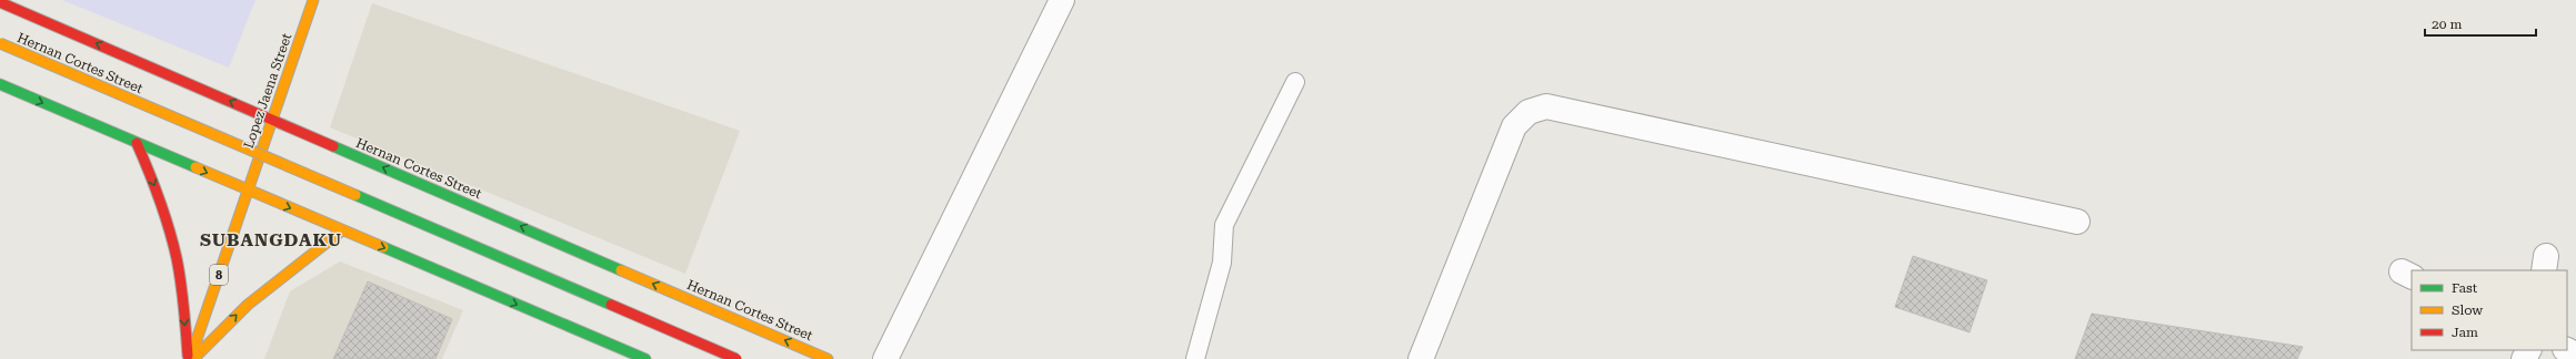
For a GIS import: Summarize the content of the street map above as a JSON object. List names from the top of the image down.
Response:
{
  "streets": {
    "main road": ["Hernan Cortes Street", "Lopez Jaena Street", "8"]
  },
  "crossings": [
    ["Hernan Cortes Street", "Lopez Jaena Street"],
    ["Lopez Jaena Street", "8"]
  ],
  "districts": ["SUBANGDAKU"],
  "legend": ["Fast", "Slow", "Jam"],
  "scale_bar": "20 m"
}
